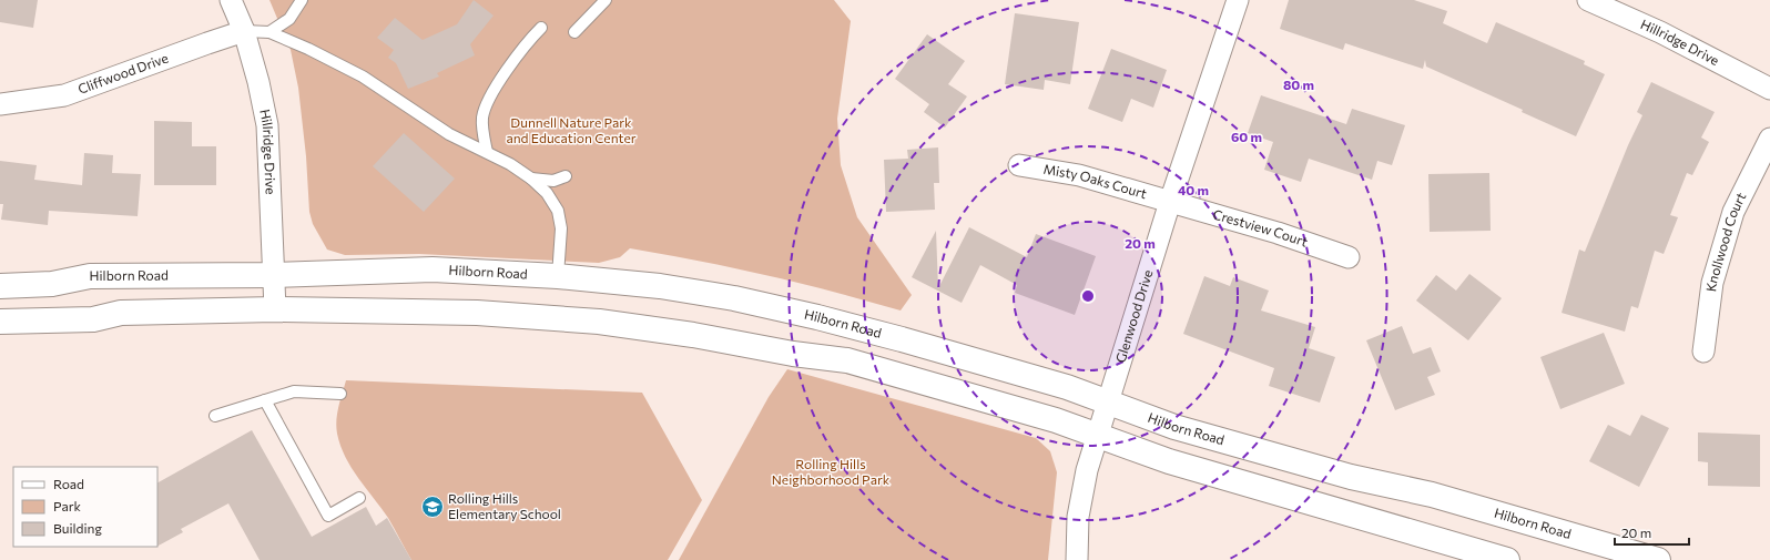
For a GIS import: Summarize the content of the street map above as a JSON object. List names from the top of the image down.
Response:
{
  "streets": {
    "street": [
      "Hillridge Drive",
      "Cliffwood Drive",
      "Misty Oaks Court",
      "Crestview Court",
      "Knollwood Court",
      "Hilborn Road",
      "Glenwood Drive"
    ]
  },
  "crossings": [
    ["Hillridge Drive", "Cliffwood Drive"],
    ["Hillridge Drive", "Hilborn Road"],
    ["Misty Oaks Court", "Crestview Court"],
    ["Misty Oaks Court", "Glenwood Drive"],
    ["Crestview Court", "Glenwood Drive"],
    ["Hilborn Road", "Glenwood Drive"]
  ],
  "parks": ["Dunnell Nature Park and Education Center", "Rolling Hills Neighborhood Park"],
  "places": {
    "school or university": ["Rolling Hills Elementary School"]
  },
  "legend": ["Road", "Park", "Building"],
  "scale_bar": "20 m",
  "rings": [
    "80 m",
    "60 m",
    "40 m",
    "20 m"
  ]
}
